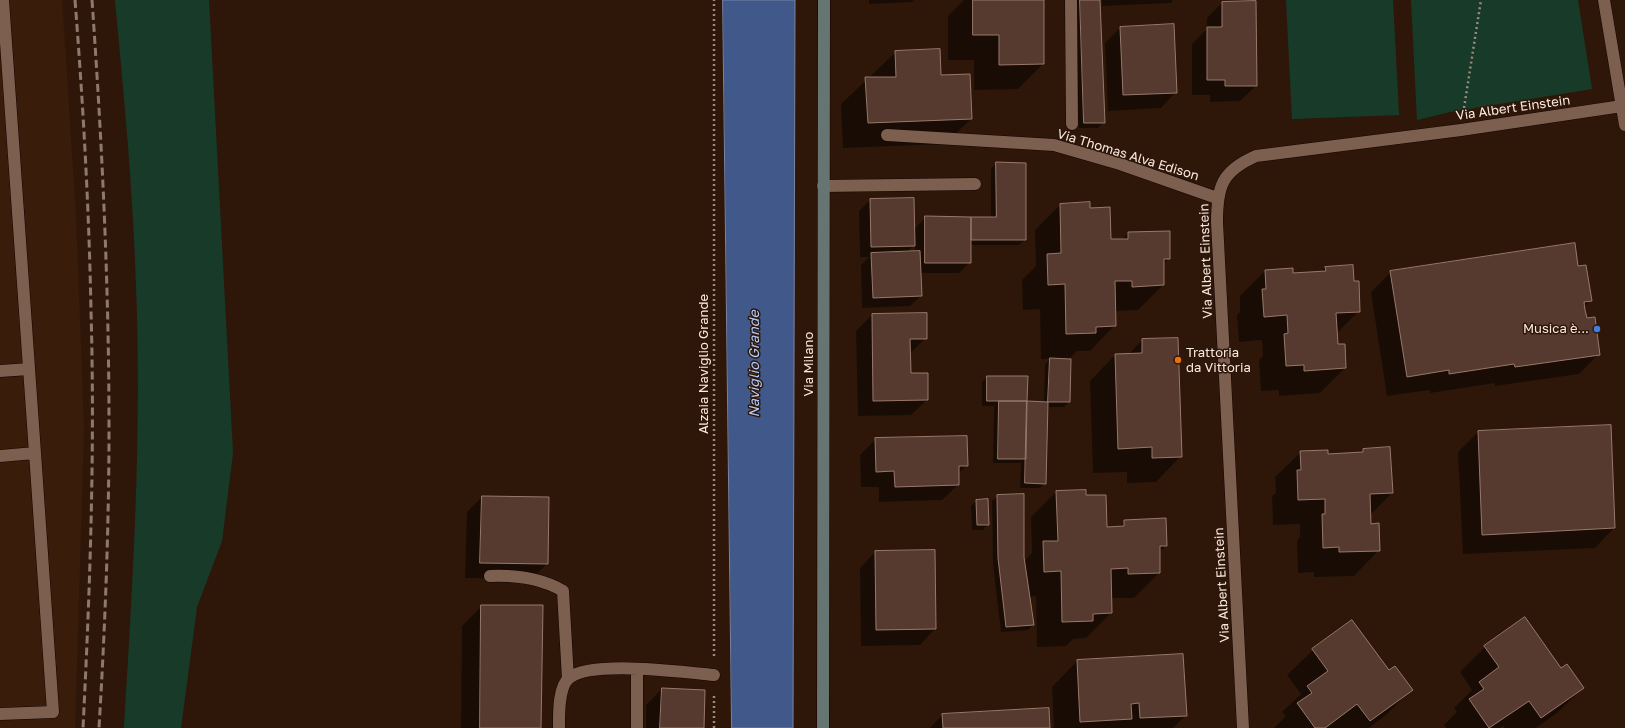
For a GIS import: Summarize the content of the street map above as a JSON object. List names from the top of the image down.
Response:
{
  "streets": {
    "main road": ["Via Milano"],
    "street": ["Via Albert Einstein", "Via Thomas Alva Edison"],
    "path": ["Alzaia Naviglio Grande"]
  },
  "crossings": [
    ["Via Albert Einstein", "Via Thomas Alva Edison"]
  ],
  "water": ["Naviglio Grande"],
  "places": ["Musica è...", "Trattoria da Vittoria"]
}
